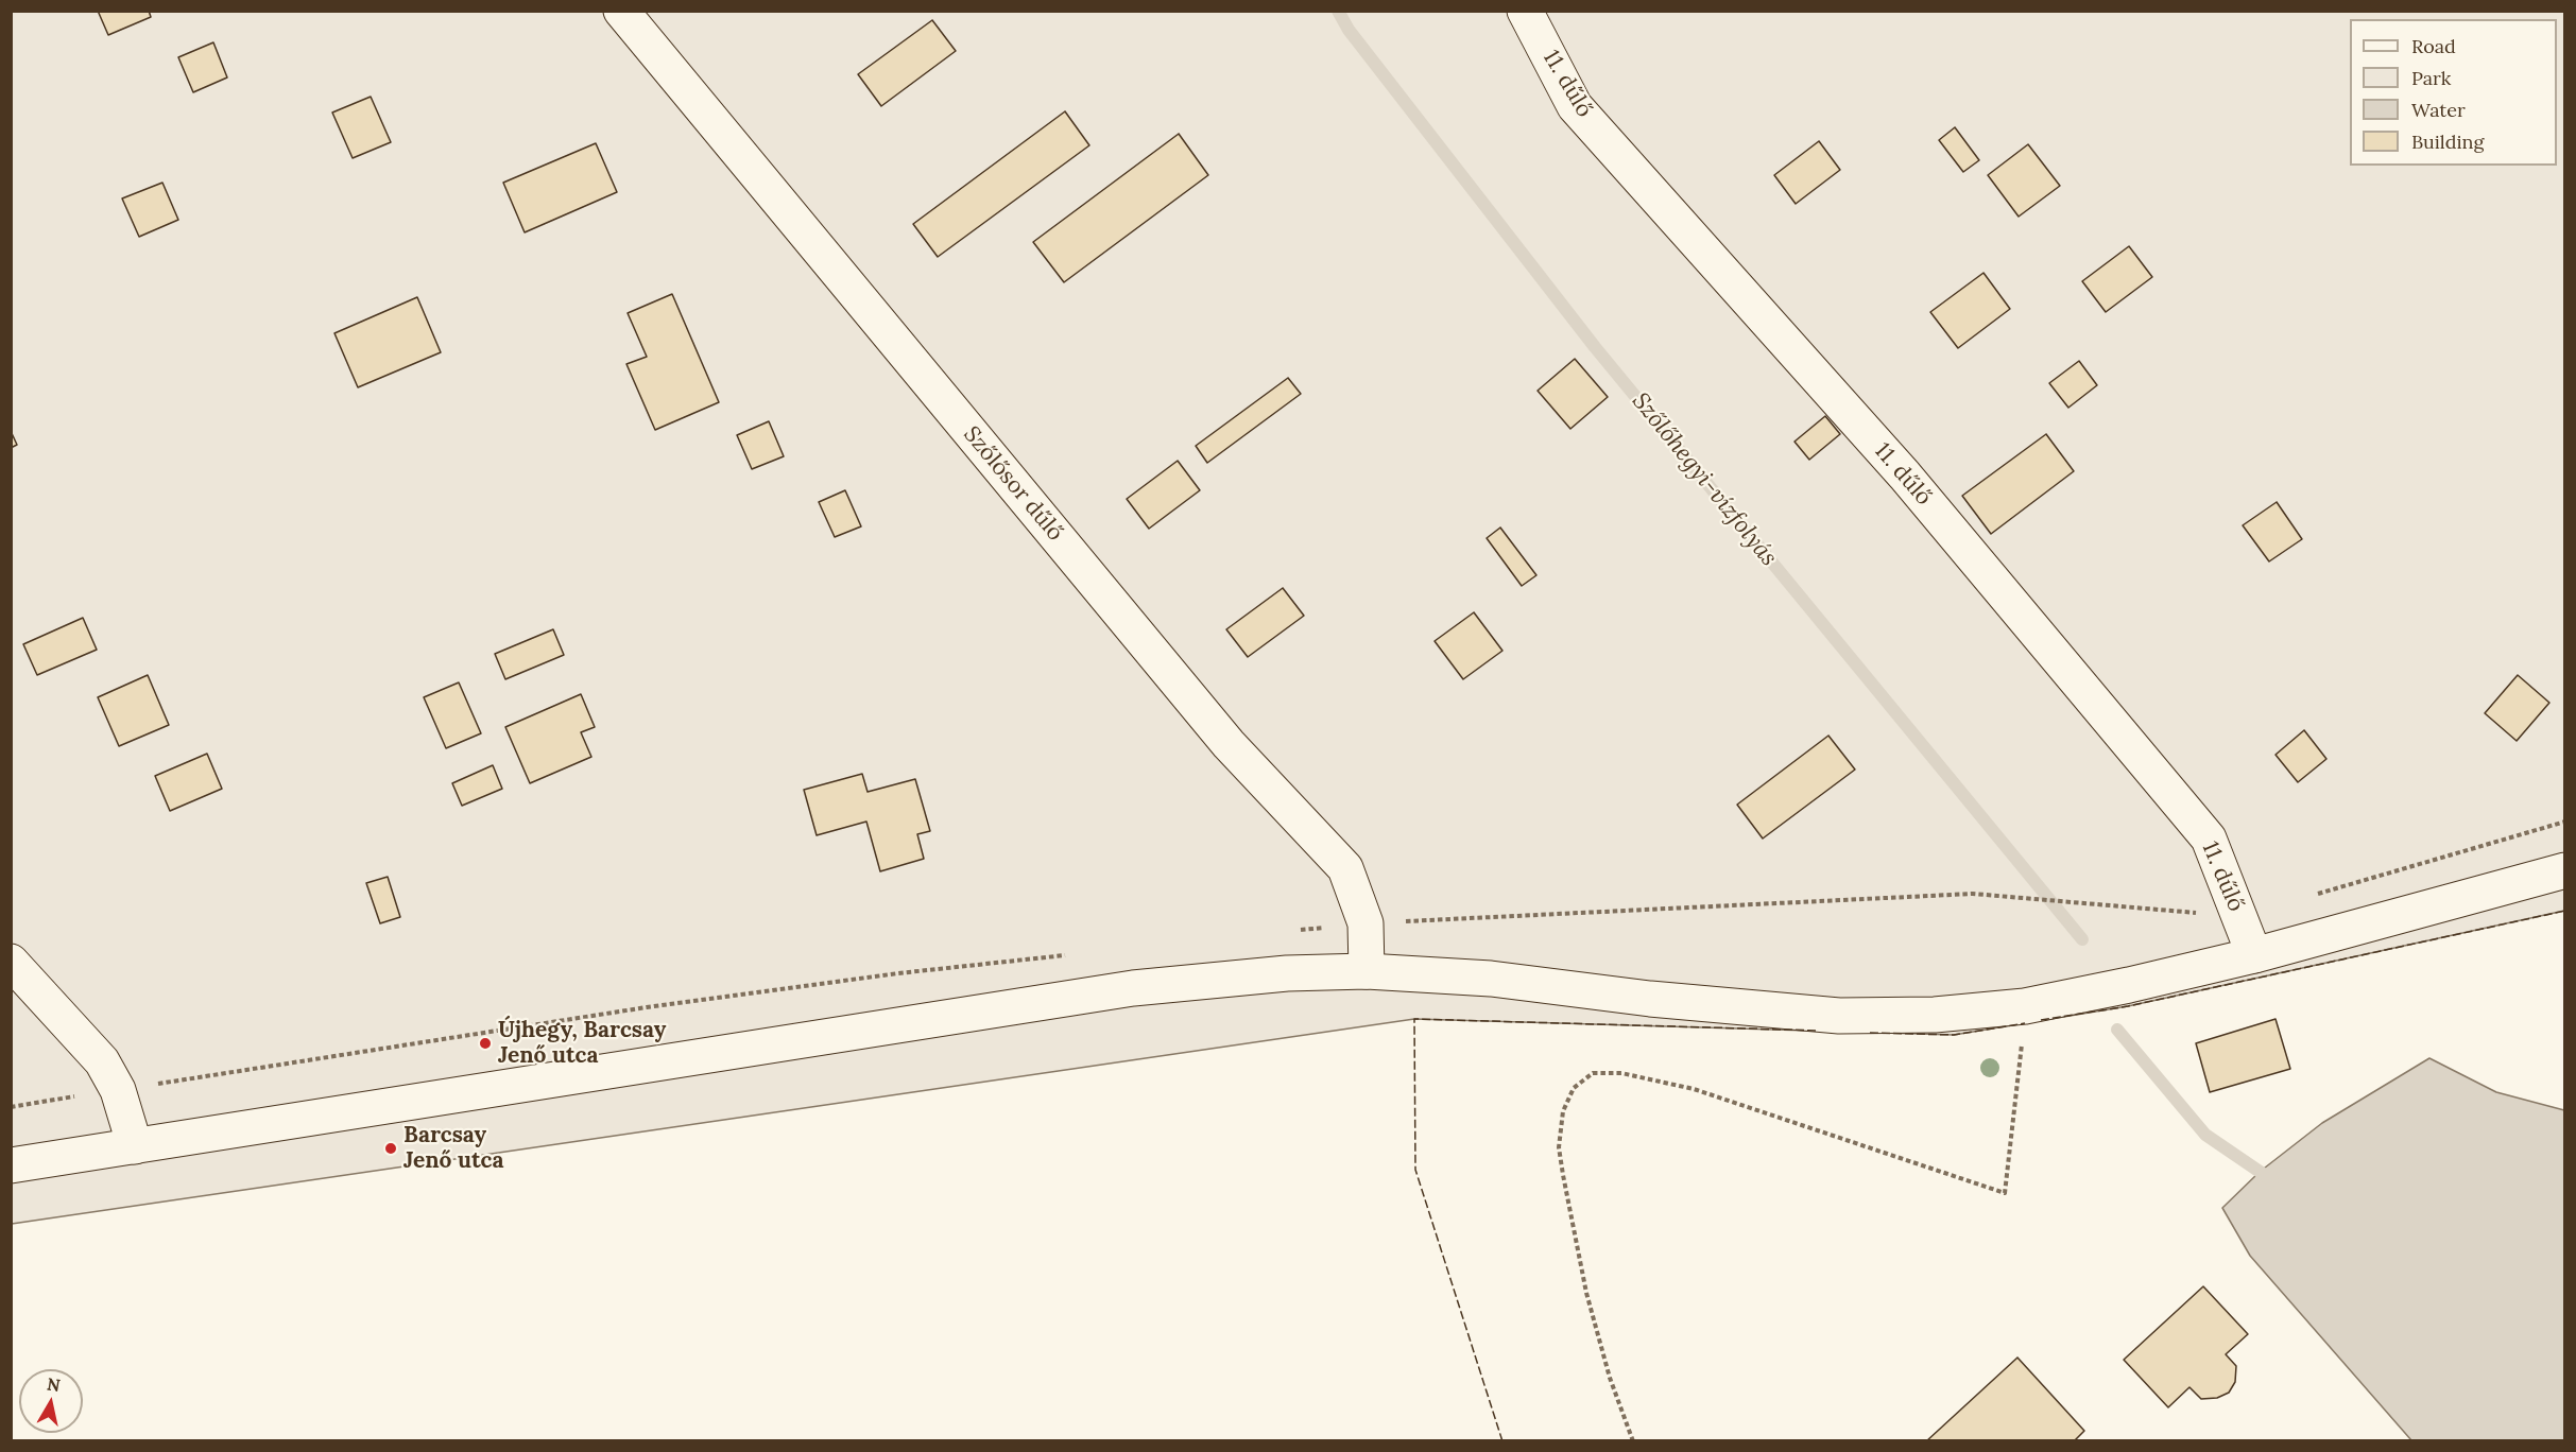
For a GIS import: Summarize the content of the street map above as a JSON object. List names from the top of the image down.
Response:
{
  "streets": {
    "street": ["11. dűlő", "Szőlősor dűlő"]
  },
  "water": ["Szőlőhegyi-vízfolyás"],
  "places": ["Újhegy, Barcsay Jenő utca", "Barcsay Jenő utca"],
  "legend": [
    "Road",
    "Park",
    "Water",
    "Building"
  ],
  "north": "top"
}
